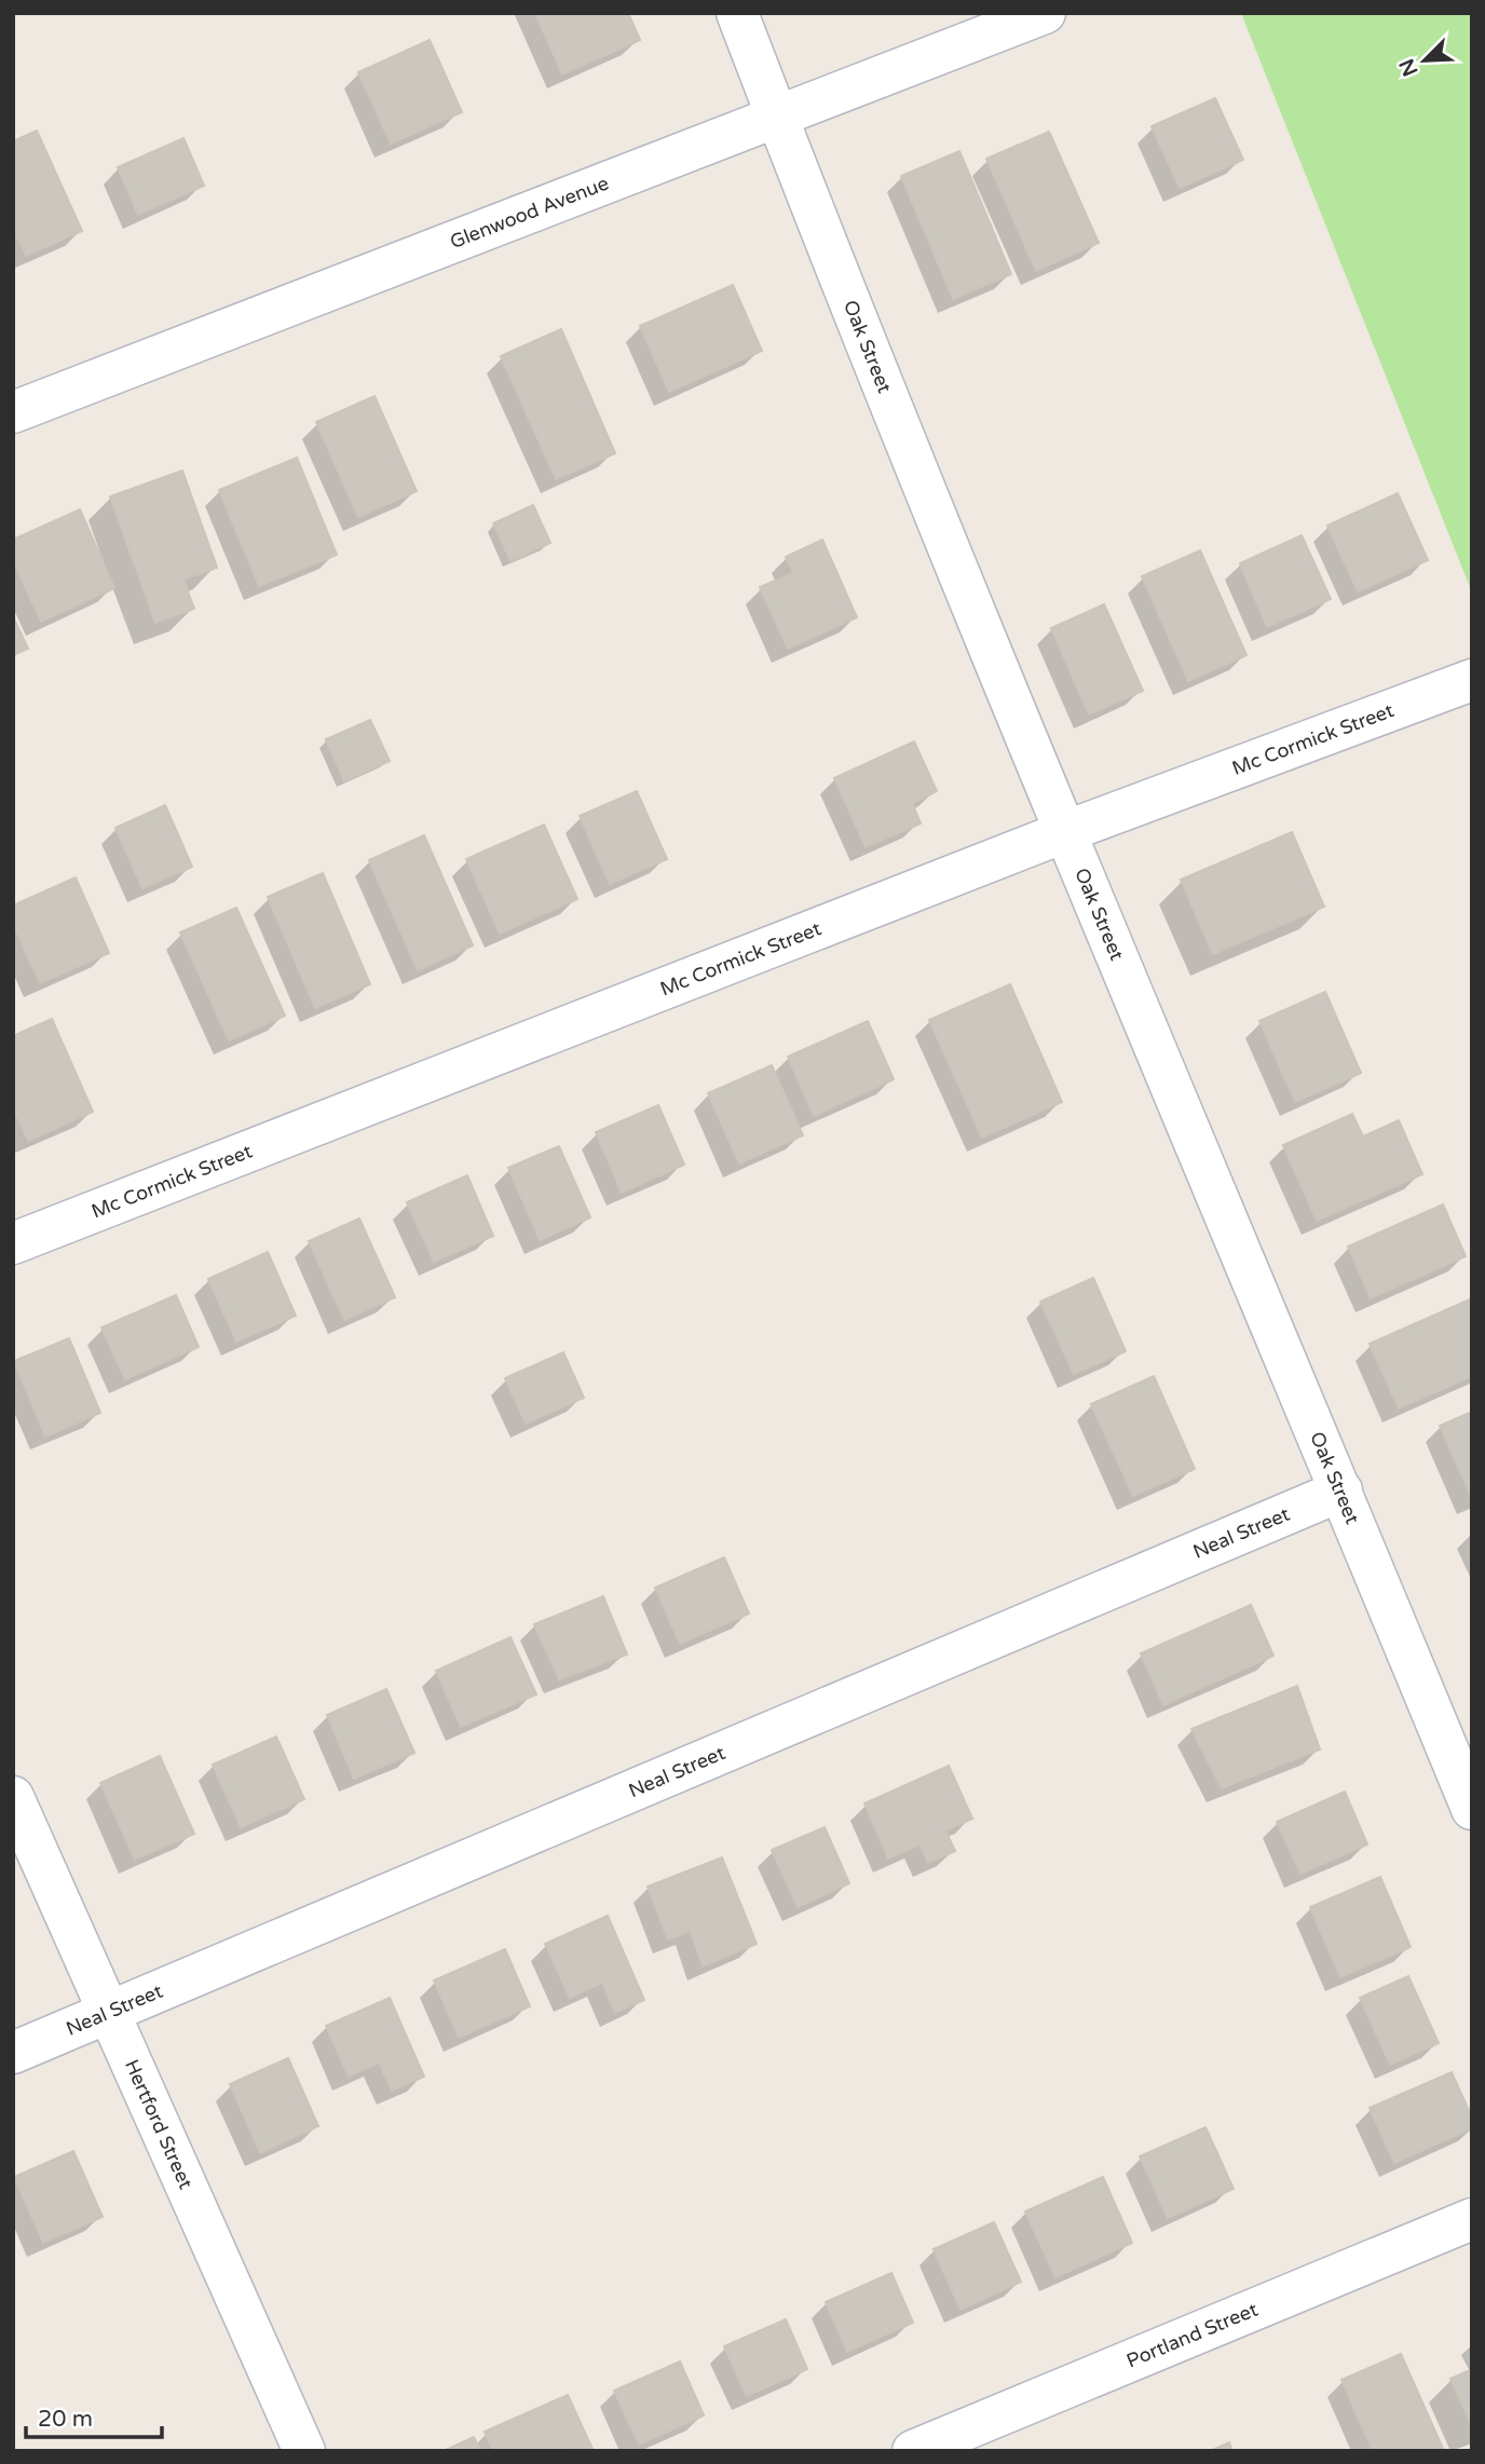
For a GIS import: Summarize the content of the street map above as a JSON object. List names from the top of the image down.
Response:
{
  "streets": {
    "street": [
      "Glenwood Avenue",
      "Oak Street",
      "Mc Cormick Street",
      "Neal Street",
      "Hertford Street",
      "Portland Street"
    ]
  },
  "crossings": [
    ["Glenwood Avenue", "Oak Street"],
    ["Oak Street", "Mc Cormick Street"],
    ["Oak Street", "Neal Street"],
    ["Neal Street", "Hertford Street"]
  ],
  "scale_bar": "20 m",
  "north": "bottom left"
}
